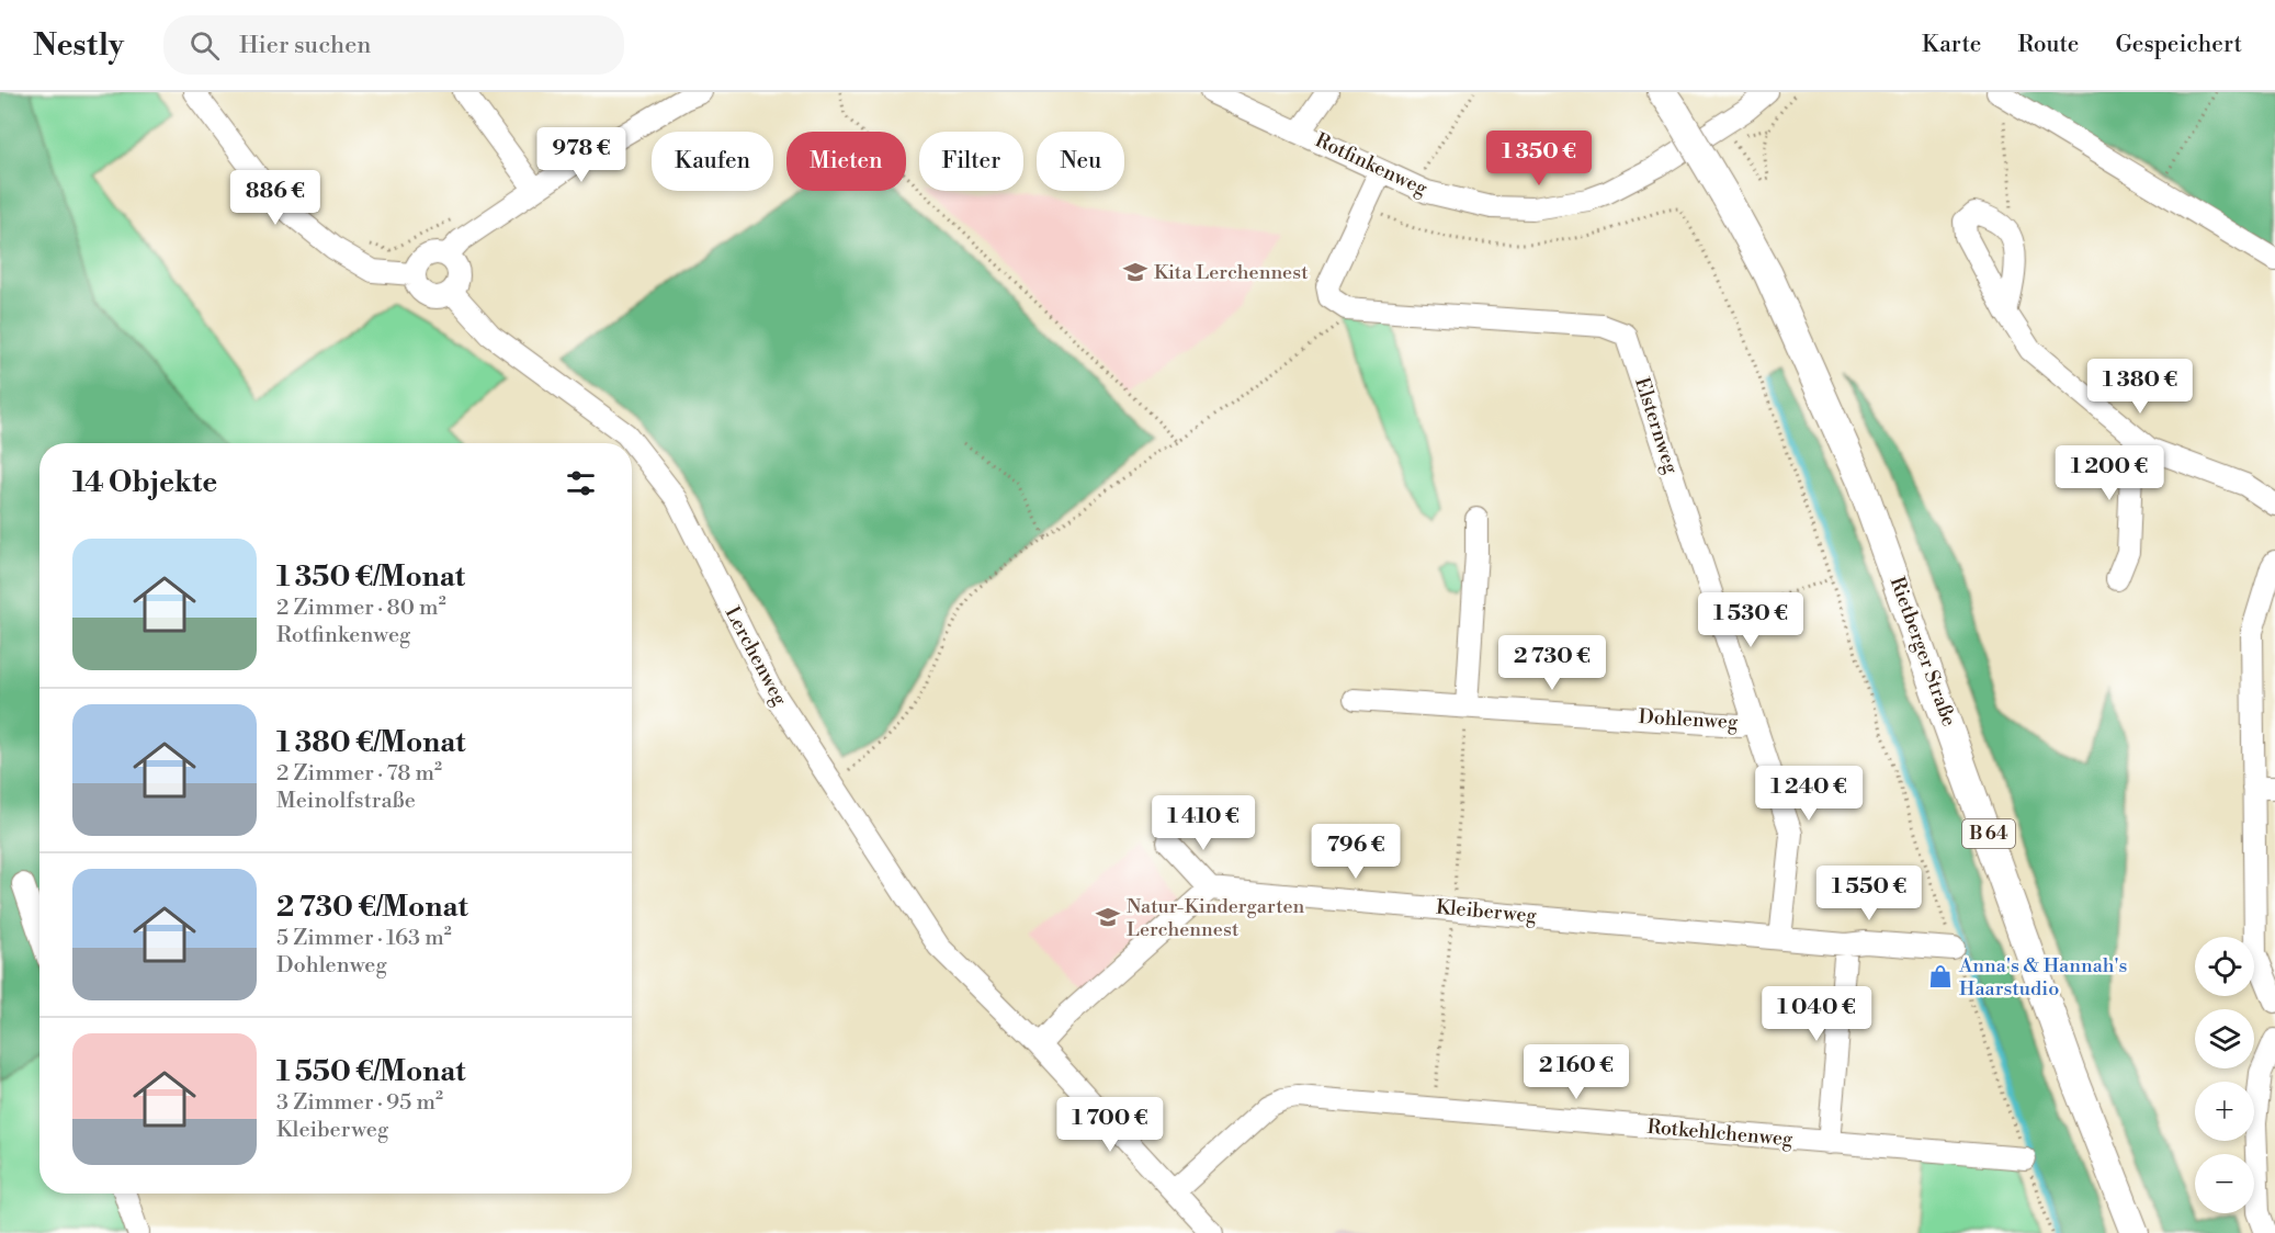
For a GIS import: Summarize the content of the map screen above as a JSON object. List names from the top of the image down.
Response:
{
  "streets": {
    "main road": ["Rietberger Straße", "B 64"],
    "street": [
      "Rotfinkenweg",
      "Elsternweg",
      "Lerchenweg",
      "Dohlenweg",
      "Kleiberweg",
      "Rotkehlchenweg"
    ]
  },
  "crossings": [
    ["Elsternweg", "Dohlenweg"],
    ["Elsternweg", "Kleiberweg"],
    ["Lerchenweg", "Rotkehlchenweg"]
  ],
  "places": {
    "school or university": ["Kita Lerchennest", "Natur-Kindergarten Lerchennest"],
    "shop": ["Anna's & Hannah's Haarstudio"]
  },
  "page": {
    "header": "Nestly",
    "search": "Hier suchen",
    "nav": ["Karte", "Route", "Gespeichert"],
    "price": [
      "978 €",
      "1 350 €",
      "886 €",
      "1 380 €",
      "1 200 €",
      "1 530 €",
      "2 730 €",
      "1 240 €",
      "1 410 €",
      "796 €",
      "1 550 €",
      "1 040 €",
      "2 160 €",
      "1 700 €"
    ],
    "chip": [
      "Kaufen",
      "Mieten",
      "Filter",
      "Neu"
    ],
    "heading": "14 Objekte",
    "list": [
      {
        "name": "1 350 €/Monat",
        "note": "2 Zimmer · 80 m² · Rotfinkenweg"
      },
      {
        "name": "1 380 €/Monat",
        "note": "2 Zimmer · 78 m² · Meinolfstraße"
      },
      {
        "name": "2 730 €/Monat",
        "note": "5 Zimmer · 163 m² · Dohlenweg"
      },
      {
        "name": "1 550 €/Monat",
        "note": "3 Zimmer · 95 m² · Kleiberweg"
      }
    ],
    "map_buttons": ["+", "−"]
  }
}
